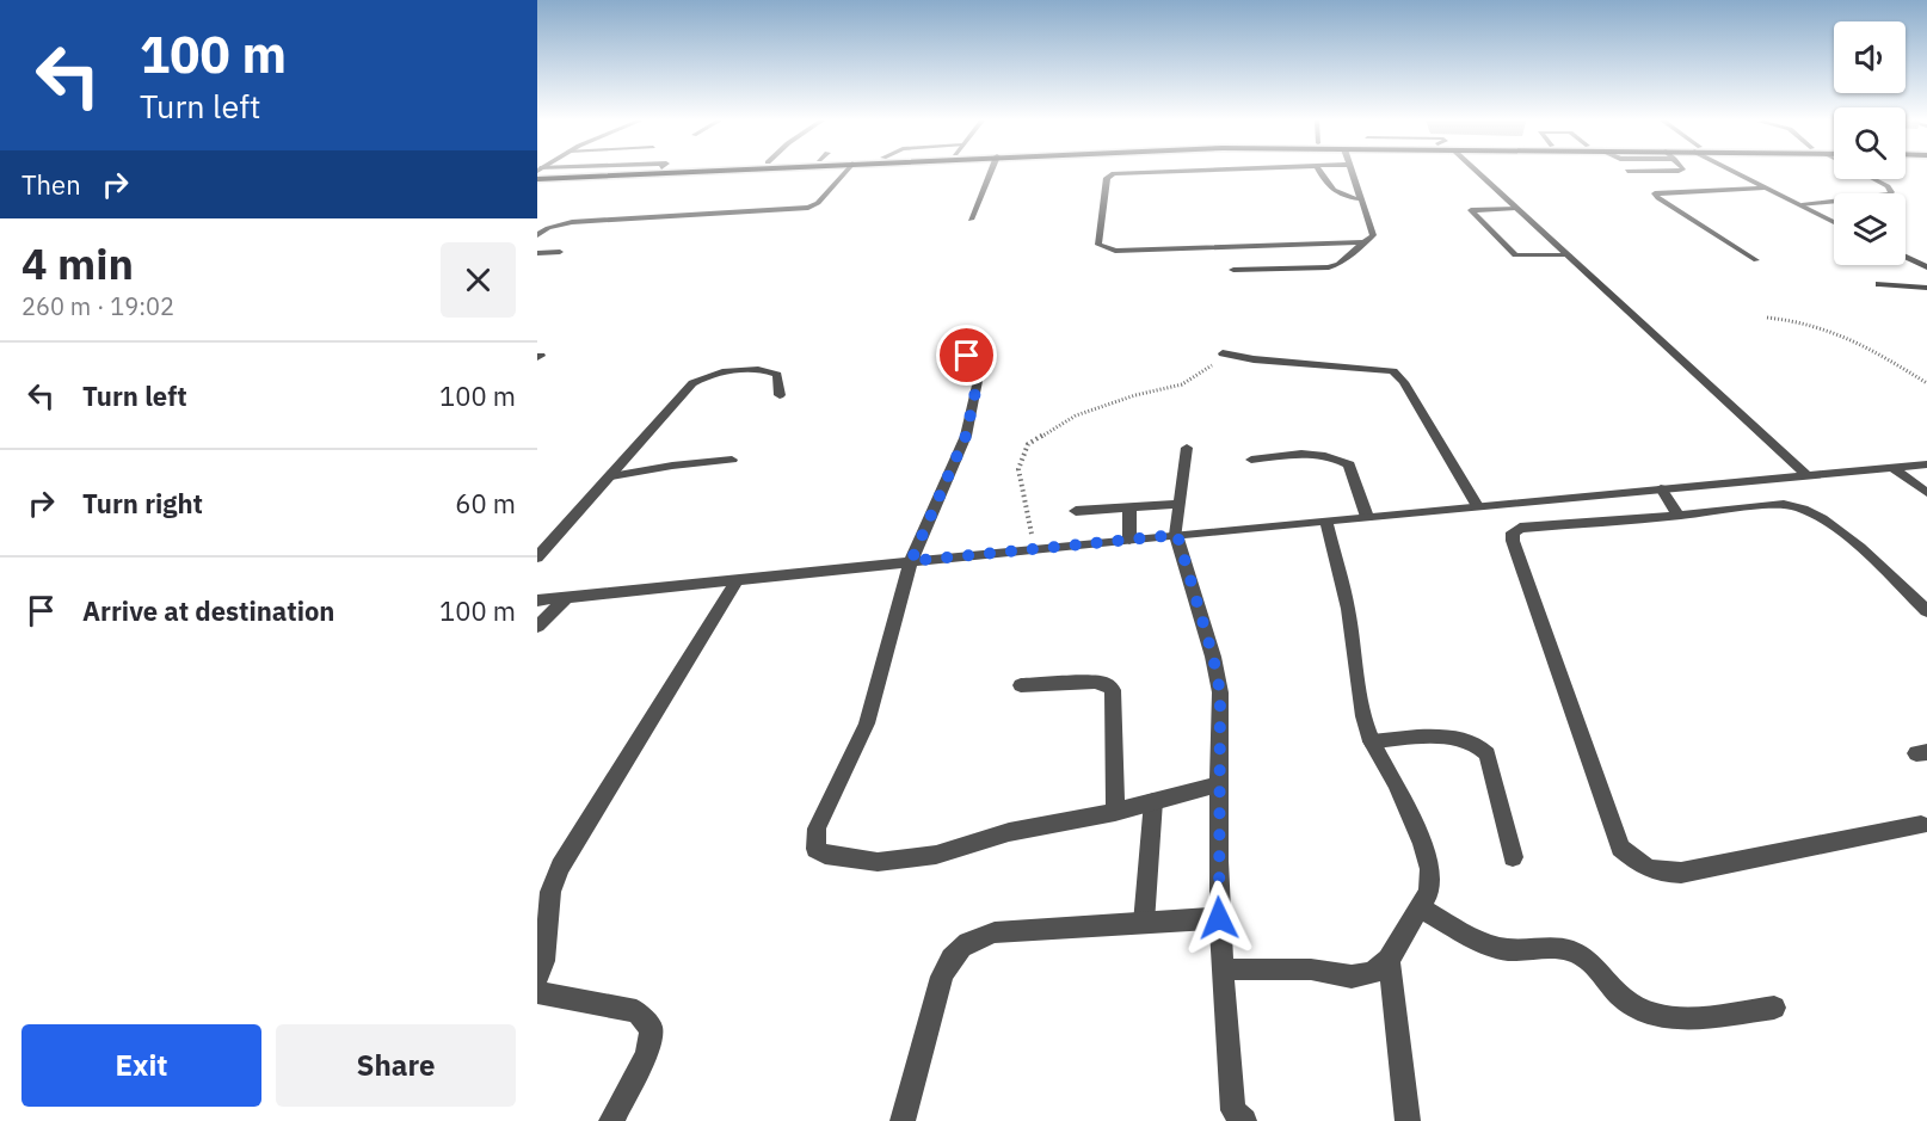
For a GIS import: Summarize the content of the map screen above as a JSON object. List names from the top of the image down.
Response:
{
  "page": {
    "turn": ["100 m", "Turn left"],
    "then": "Then",
    "heading": ["4 min", "260 m · 19:02"],
    "list": [
      {
        "name": "Turn left",
        "value": "100 m"
      },
      {
        "name": "Turn right",
        "value": "60 m"
      },
      {
        "name": "Arrive at destination",
        "value": "100 m"
      }
    ],
    "buttons": ["Exit", "Share"]
  }
}
